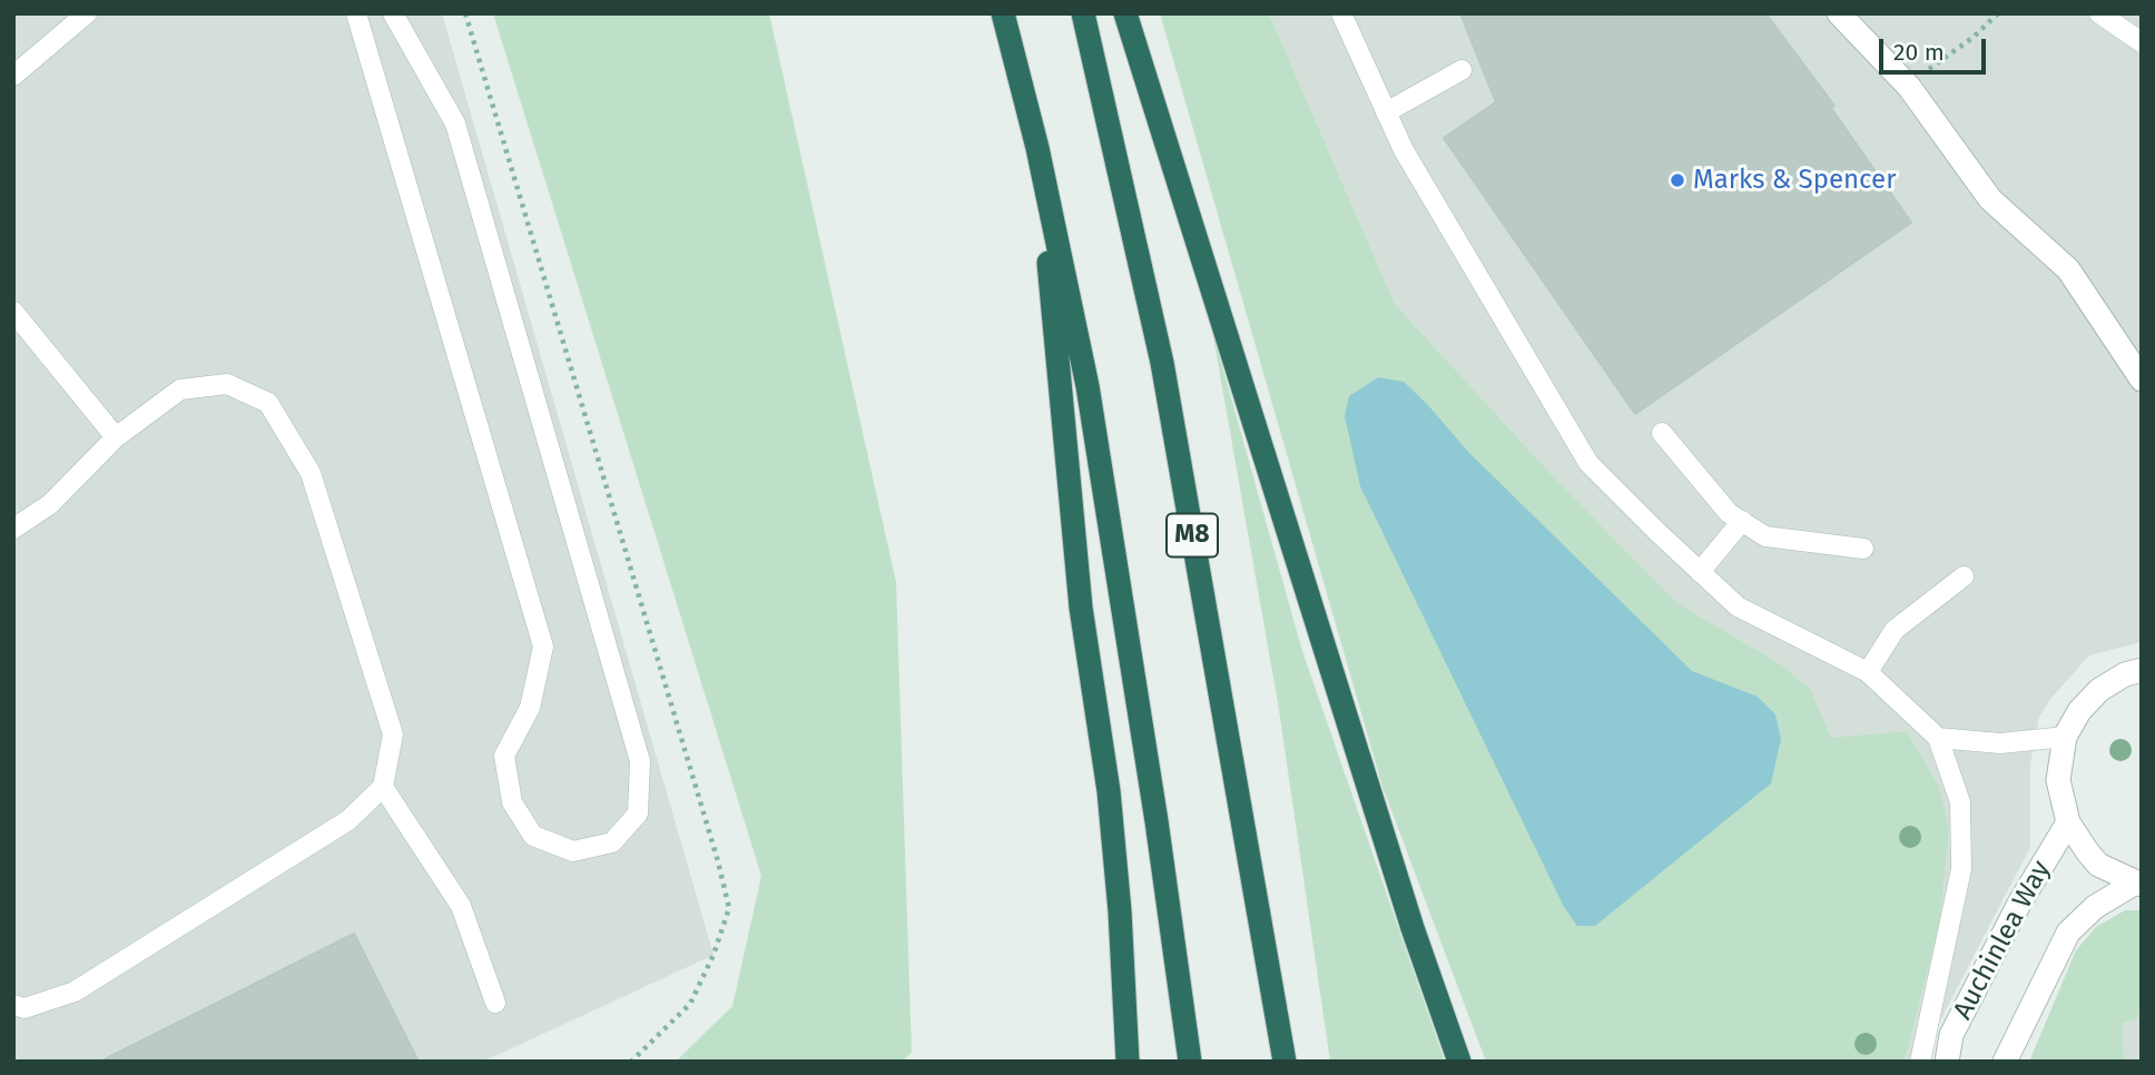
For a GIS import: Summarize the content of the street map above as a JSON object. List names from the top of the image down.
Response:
{
  "streets": {
    "highway": ["M8"],
    "street": ["Auchinlea Way"]
  },
  "places": ["Marks & Spencer"],
  "scale_bar": "20 m"
}
